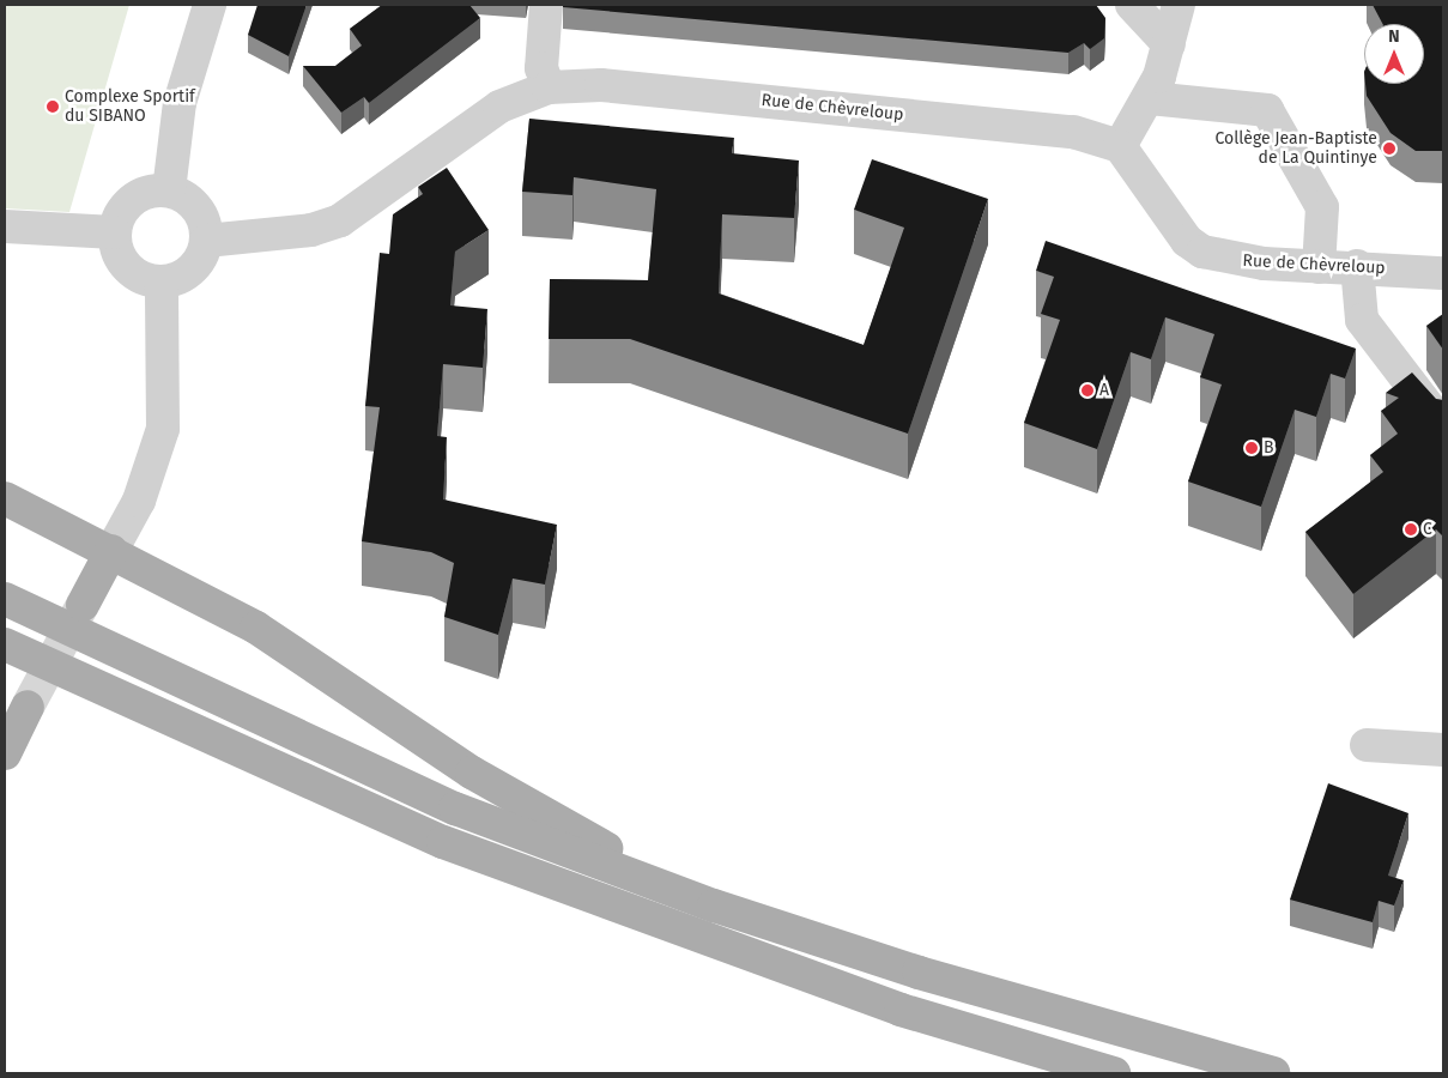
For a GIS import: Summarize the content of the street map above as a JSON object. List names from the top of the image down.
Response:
{
  "streets": {
    "street": ["Rue de Chèvreloup"]
  },
  "places": [
    "Complexe Sportif du SIBANO",
    "Collège Jean-Baptiste de La Quintinye",
    "A",
    "B",
    "C"
  ],
  "north": "top"
}
